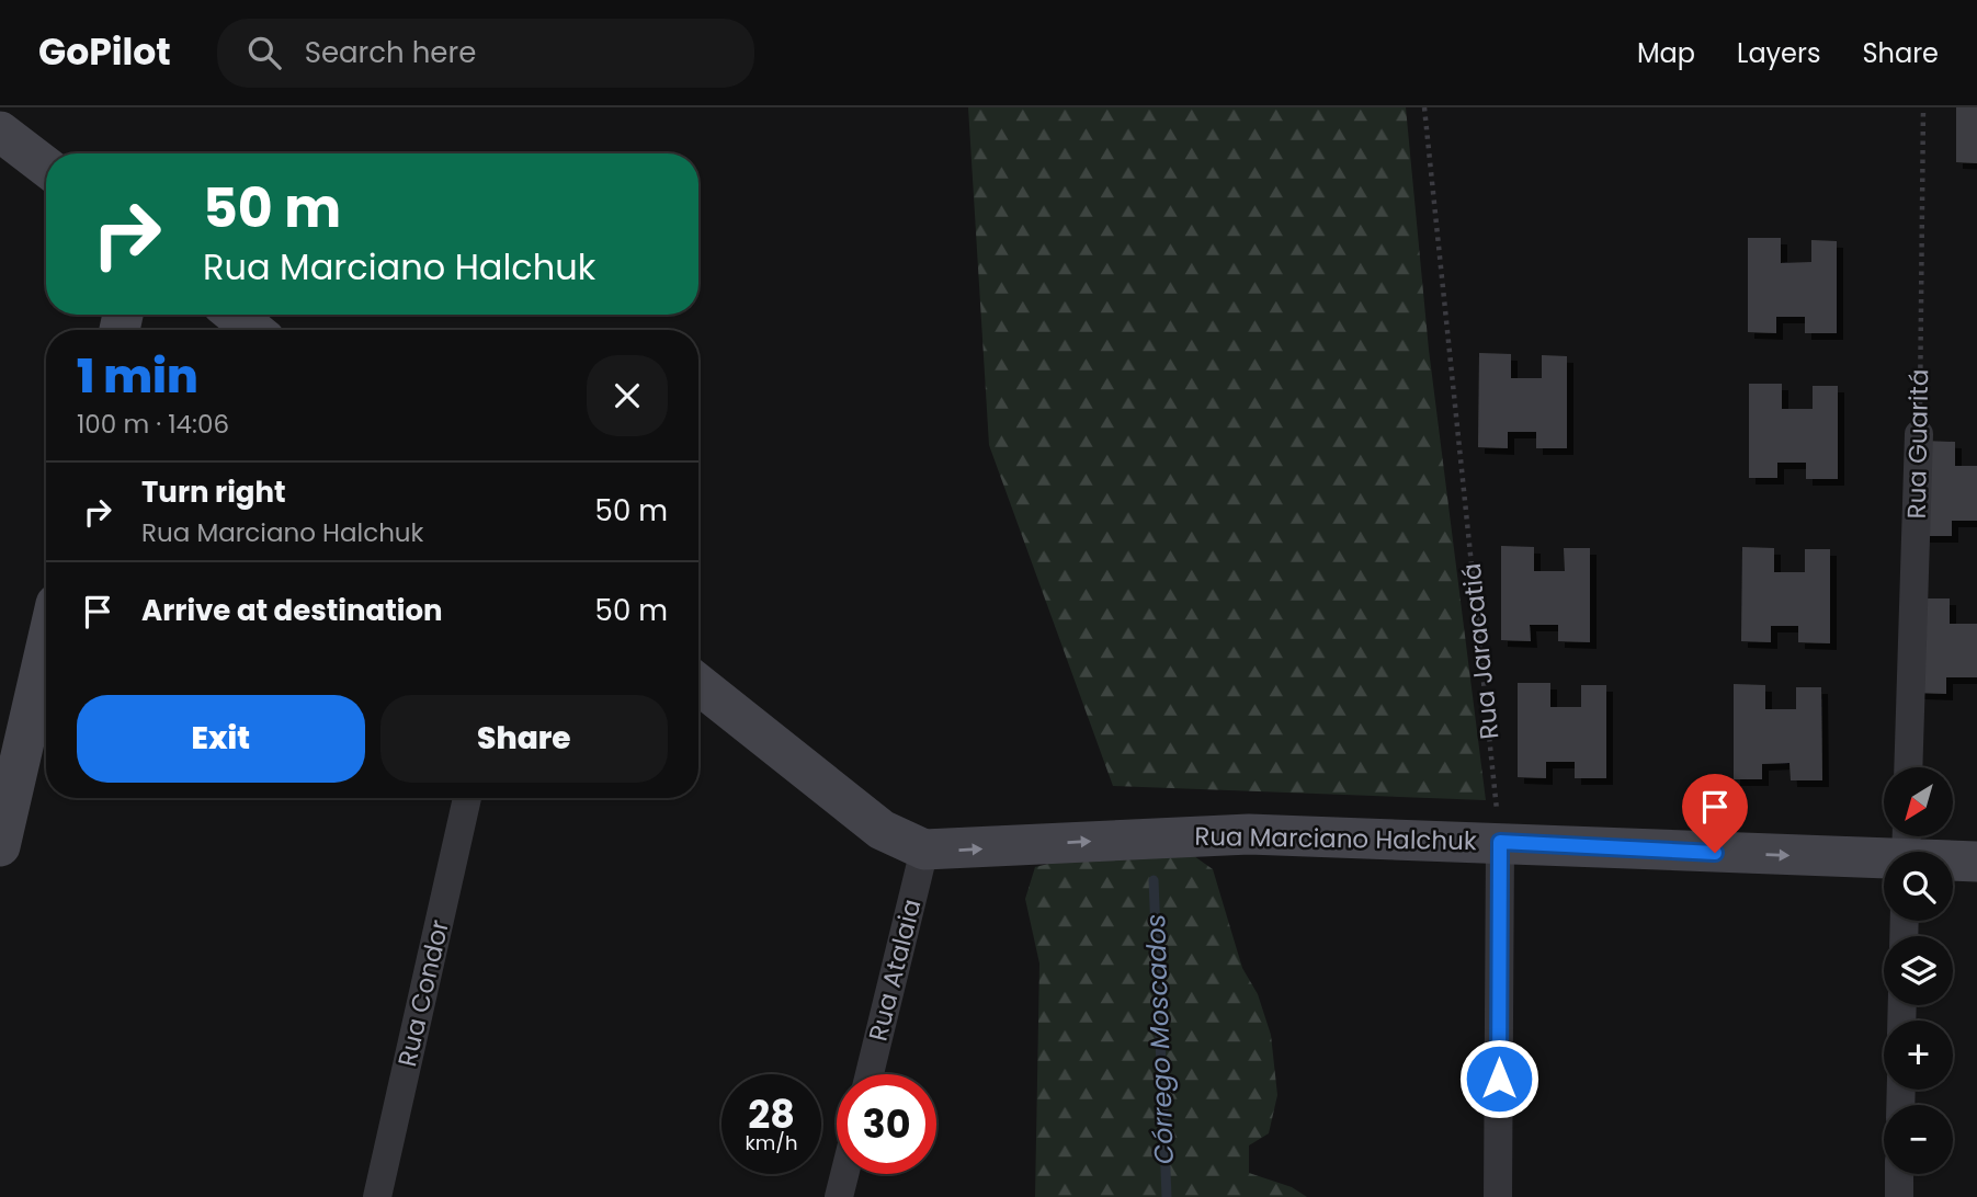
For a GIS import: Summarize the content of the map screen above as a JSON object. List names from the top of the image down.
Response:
{
  "streets": {
    "street": [
      "Rua Guaritá",
      "Rua Marciano Halchuk",
      "Rua Atalaia",
      "Rua Condor"
    ],
    "path": ["Rua Jaracatiá"]
  },
  "crossings": [
    ["Rua Jaracatiá", "Rua Marciano Halchuk"],
    ["Rua Marciano Halchuk", "Rua Atalaia"]
  ],
  "one_way": ["Rua Marciano Halchuk"],
  "water": ["Córrego Moscados"],
  "north": "bottom left",
  "page": {
    "header": "GoPilot",
    "search": "Search here",
    "nav": ["Map", "Layers", "Share"],
    "turn": ["50 m", "Rua Marciano Halchuk"],
    "heading": ["1 min", "100 m · 14:06"],
    "list": [
      {
        "name": "Turn right",
        "note": "Rua Marciano Halchuk",
        "value": "50 m"
      },
      {
        "name": "Arrive at destination",
        "value": "50 m"
      }
    ],
    "buttons": ["Exit", "Share"],
    "map_buttons": ["+", "−"],
    "speed": "28 km/h",
    "limit": "30"
  }
}
